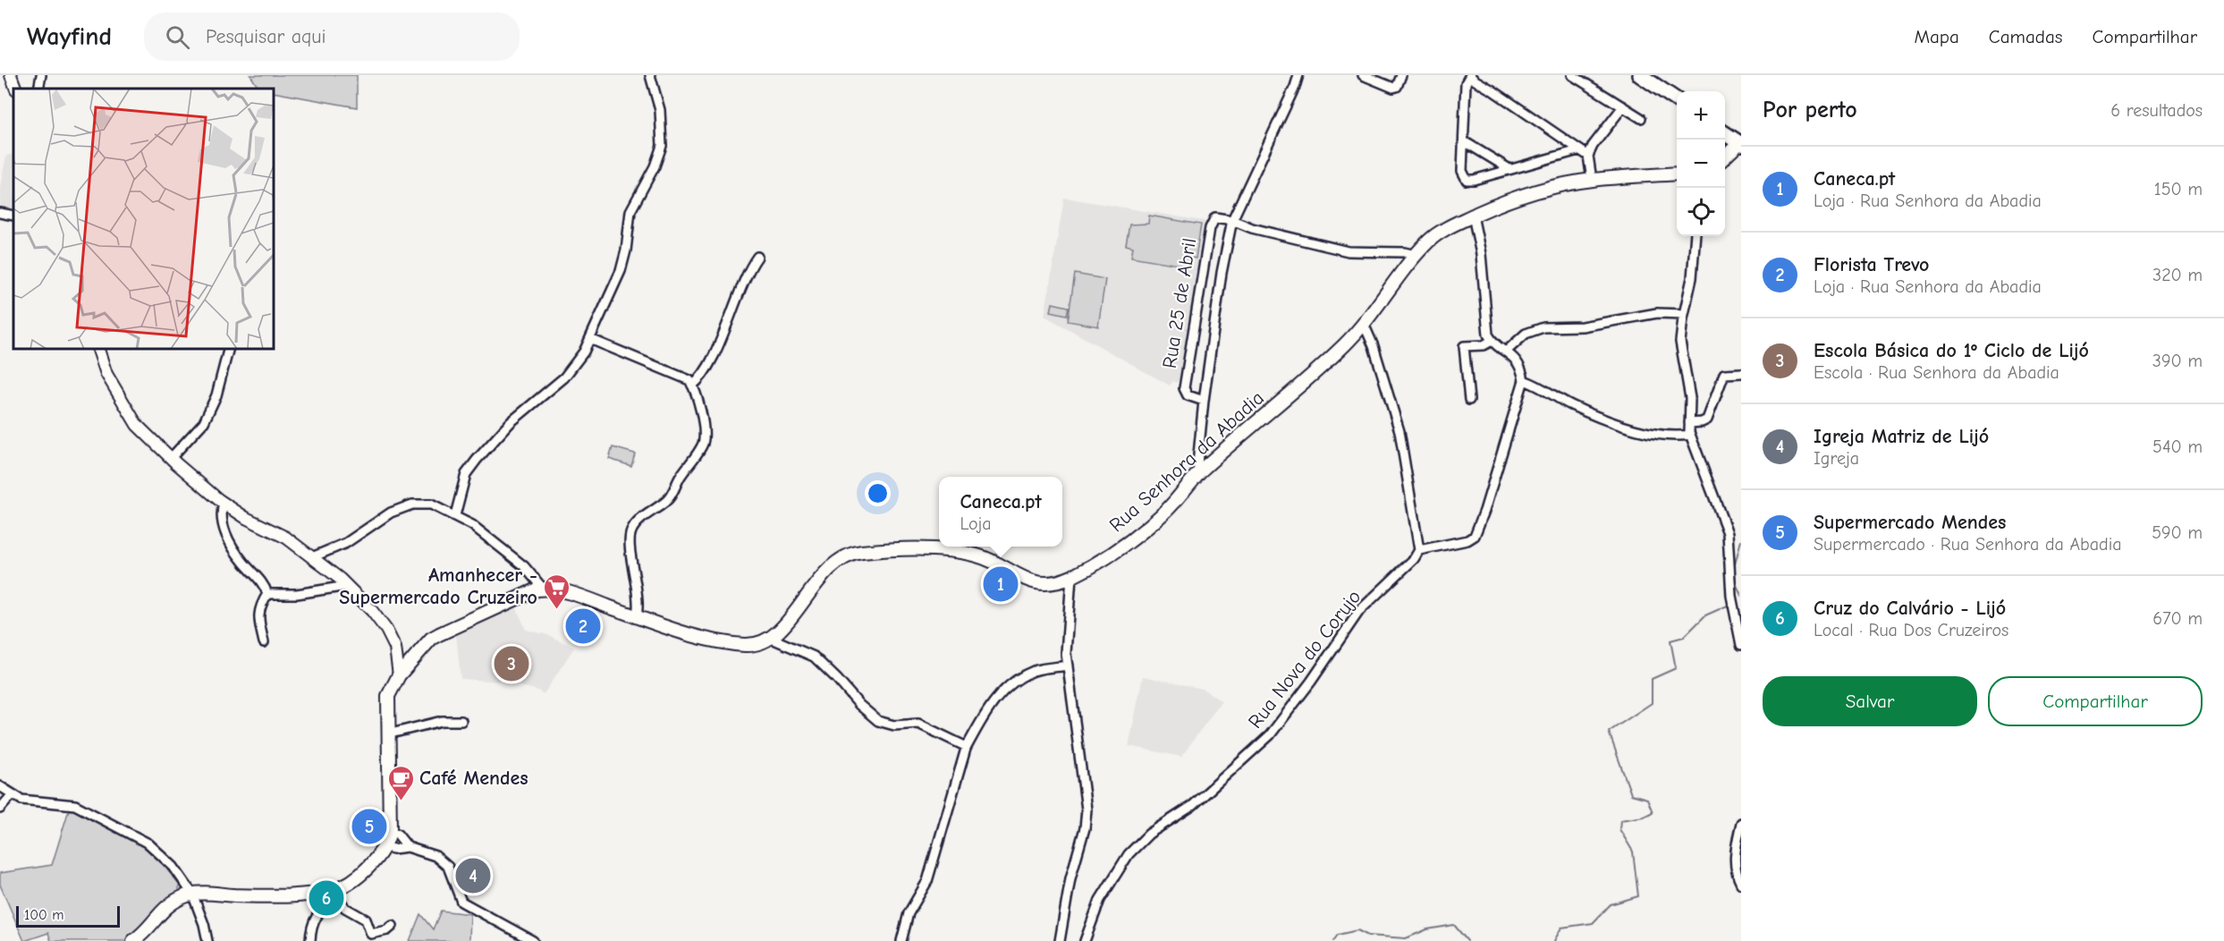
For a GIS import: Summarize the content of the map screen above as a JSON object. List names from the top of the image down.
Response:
{
  "streets": {
    "main road": ["Rua Senhora da Abadia"],
    "street": ["Rua 25 de Abril", "Rua Nova do Corujo"]
  },
  "crossings": [
    ["Rua 25 de Abril", "Rua Senhora da Abadia"]
  ],
  "places": {
    "supermarket": ["Amanhecer - Supermercado Cruzeiro"],
    "cafe": ["Café Mendes"]
  },
  "scale_bar": "100 m",
  "page": {
    "header": "Wayfind",
    "search": "Pesquisar aqui",
    "nav": ["Mapa", "Camadas", "Compartilhar"],
    "heading": ["Por perto", "6 resultados"],
    "map_buttons": ["+", "−"],
    "list": [
      {
        "mark": "1",
        "name": "Caneca.pt",
        "note": "Loja · Rua Senhora da Abadia",
        "value": "150 m"
      },
      {
        "mark": "2",
        "name": "Florista Trevo",
        "note": "Loja · Rua Senhora da Abadia",
        "value": "320 m"
      },
      {
        "mark": "3",
        "name": "Escola Básica do 1º Ciclo de Lijó",
        "note": "Escola · Rua Senhora da Abadia",
        "value": "390 m"
      },
      {
        "mark": "4",
        "name": "Igreja Matriz de Lijó",
        "note": "Igreja",
        "value": "540 m"
      },
      {
        "mark": "5",
        "name": "Supermercado Mendes",
        "note": "Supermercado · Rua Senhora da Abadia",
        "value": "590 m"
      },
      {
        "mark": "6",
        "name": "Cruz do Calvário - Lijó",
        "note": "Local · Rua Dos Cruzeiros",
        "value": "670 m"
      }
    ],
    "popup": ["Caneca.pt", "Loja"],
    "pins": [
      "1",
      "2",
      "3",
      "5",
      "4",
      "6"
    ],
    "buttons": ["Salvar", "Compartilhar"],
    "scale": "100 m"
  }
}
